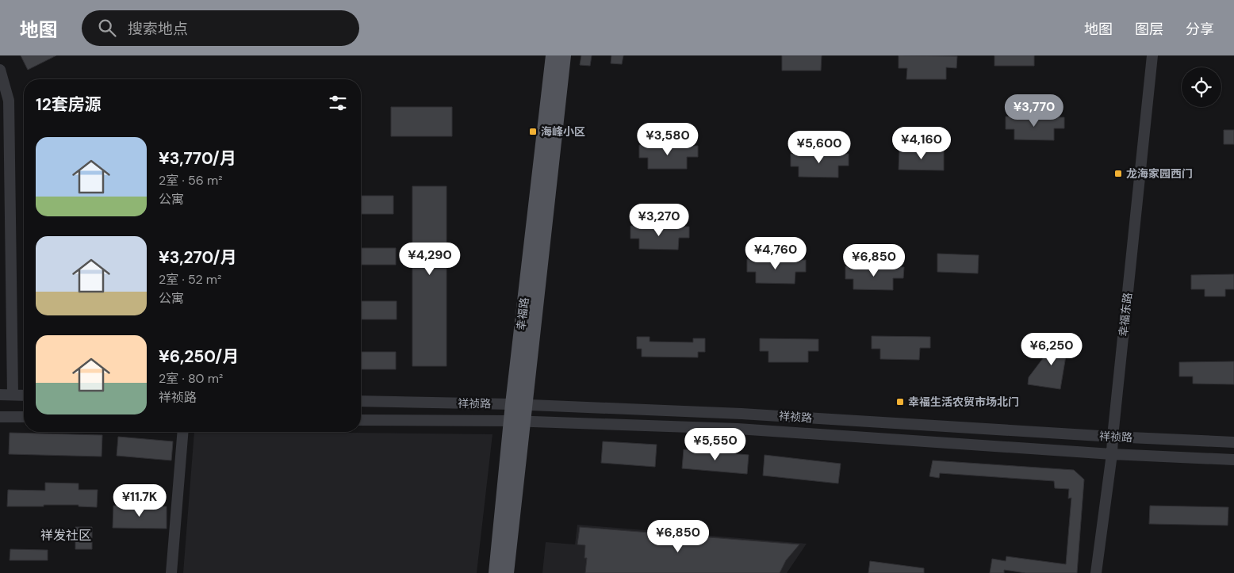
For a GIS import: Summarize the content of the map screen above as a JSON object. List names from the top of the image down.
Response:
{
  "streets": {
    "main road": ["幸福路"],
    "street": ["幸福东路", "祥祯路"]
  },
  "crossings": [
    ["幸福路", "祥祯路"],
    ["幸福东路", "祥祯路"]
  ],
  "districts": ["祥发社区"],
  "places": {
    "transit": ["海峰小区", "龙海家园西门", "幸福生活农贸市场北门"]
  },
  "page": {
    "header": "地图",
    "search": "搜索地点",
    "nav": ["地图", "图层", "分享"],
    "heading": "12套房源",
    "price": [
      "¥3,770",
      "¥3,580",
      "¥4,160",
      "¥5,600",
      "¥3,270",
      "¥4,760",
      "¥4,290",
      "¥6,850",
      "¥6,250",
      "¥5,550",
      "¥11.7K",
      "¥6,850"
    ],
    "list": [
      {
        "name": "¥3,770/月",
        "note": "2室 · 56 m² · 公寓"
      },
      {
        "name": "¥3,270/月",
        "note": "2室 · 52 m² · 公寓"
      },
      {
        "name": "¥6,250/月",
        "note": "2室 · 80 m² · 祥祯路"
      }
    ]
  }
}
